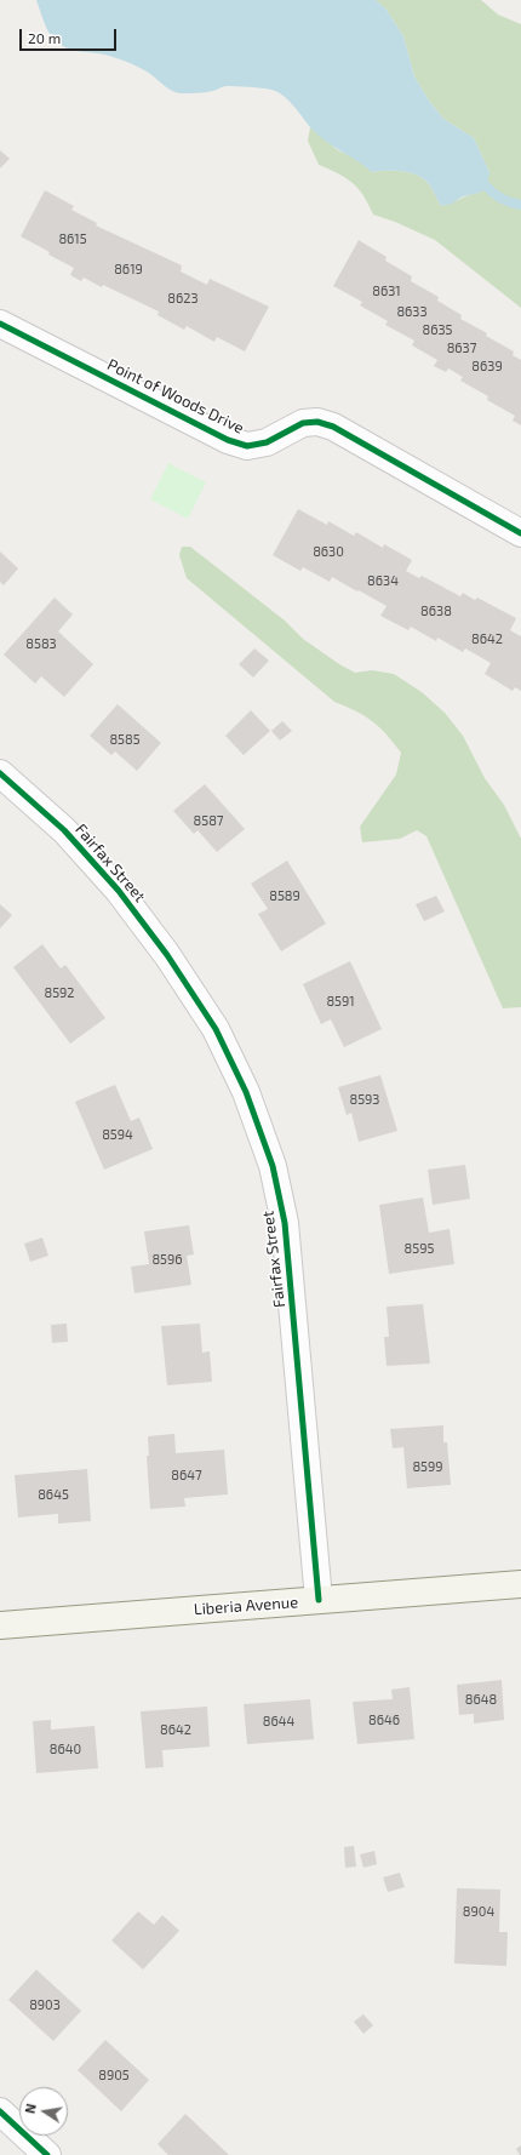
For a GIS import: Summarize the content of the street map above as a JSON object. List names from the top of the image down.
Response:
{
  "streets": {
    "main road": ["Liberia Avenue"],
    "street": ["Point of Woods Drive", "Fairfax Street"]
  },
  "crossings": [
    ["Fairfax Street", "Liberia Avenue"]
  ],
  "house_numbers": [
    "8615",
    "8619",
    "8631",
    "8623",
    "8633",
    "8635",
    "8637",
    "8639",
    "8630",
    "8634",
    "8638",
    "8642",
    "8583",
    "8585",
    "8587",
    "8589",
    "8592",
    "8591",
    "8593",
    "8594",
    "8595",
    "8596",
    "8599",
    "8647",
    "8645",
    "8648",
    "8646",
    "8644",
    "8642",
    "8640",
    "8904",
    "8903",
    "8905"
  ],
  "scale_bar": "20 m",
  "north": "left"
}
